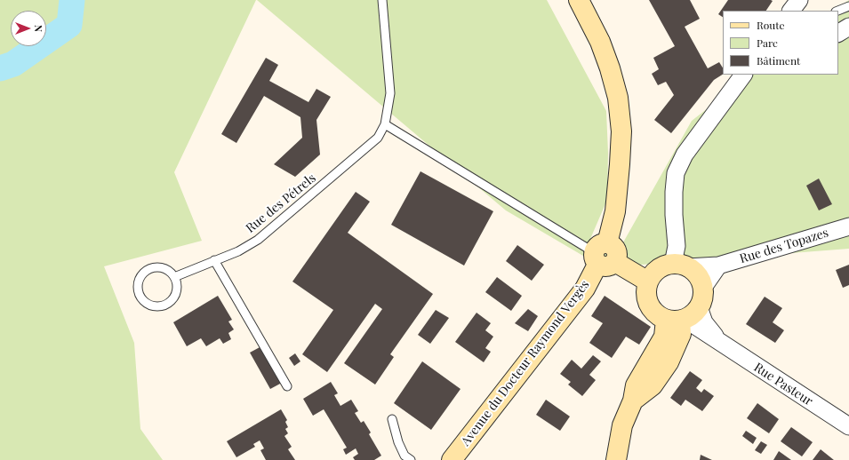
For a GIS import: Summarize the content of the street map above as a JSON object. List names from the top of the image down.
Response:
{
  "streets": {
    "main road": ["Avenue du Docteur Raymond Vergès"],
    "street": ["Rue des Topazes", "Rue Pasteur"],
    "lane": ["Rue des Pétrels"]
  },
  "crossings": [
    ["Rue des Topazes", "Rue Pasteur"]
  ],
  "legend": ["Route", "Parc", "Bâtiment"],
  "north": "right"
}
